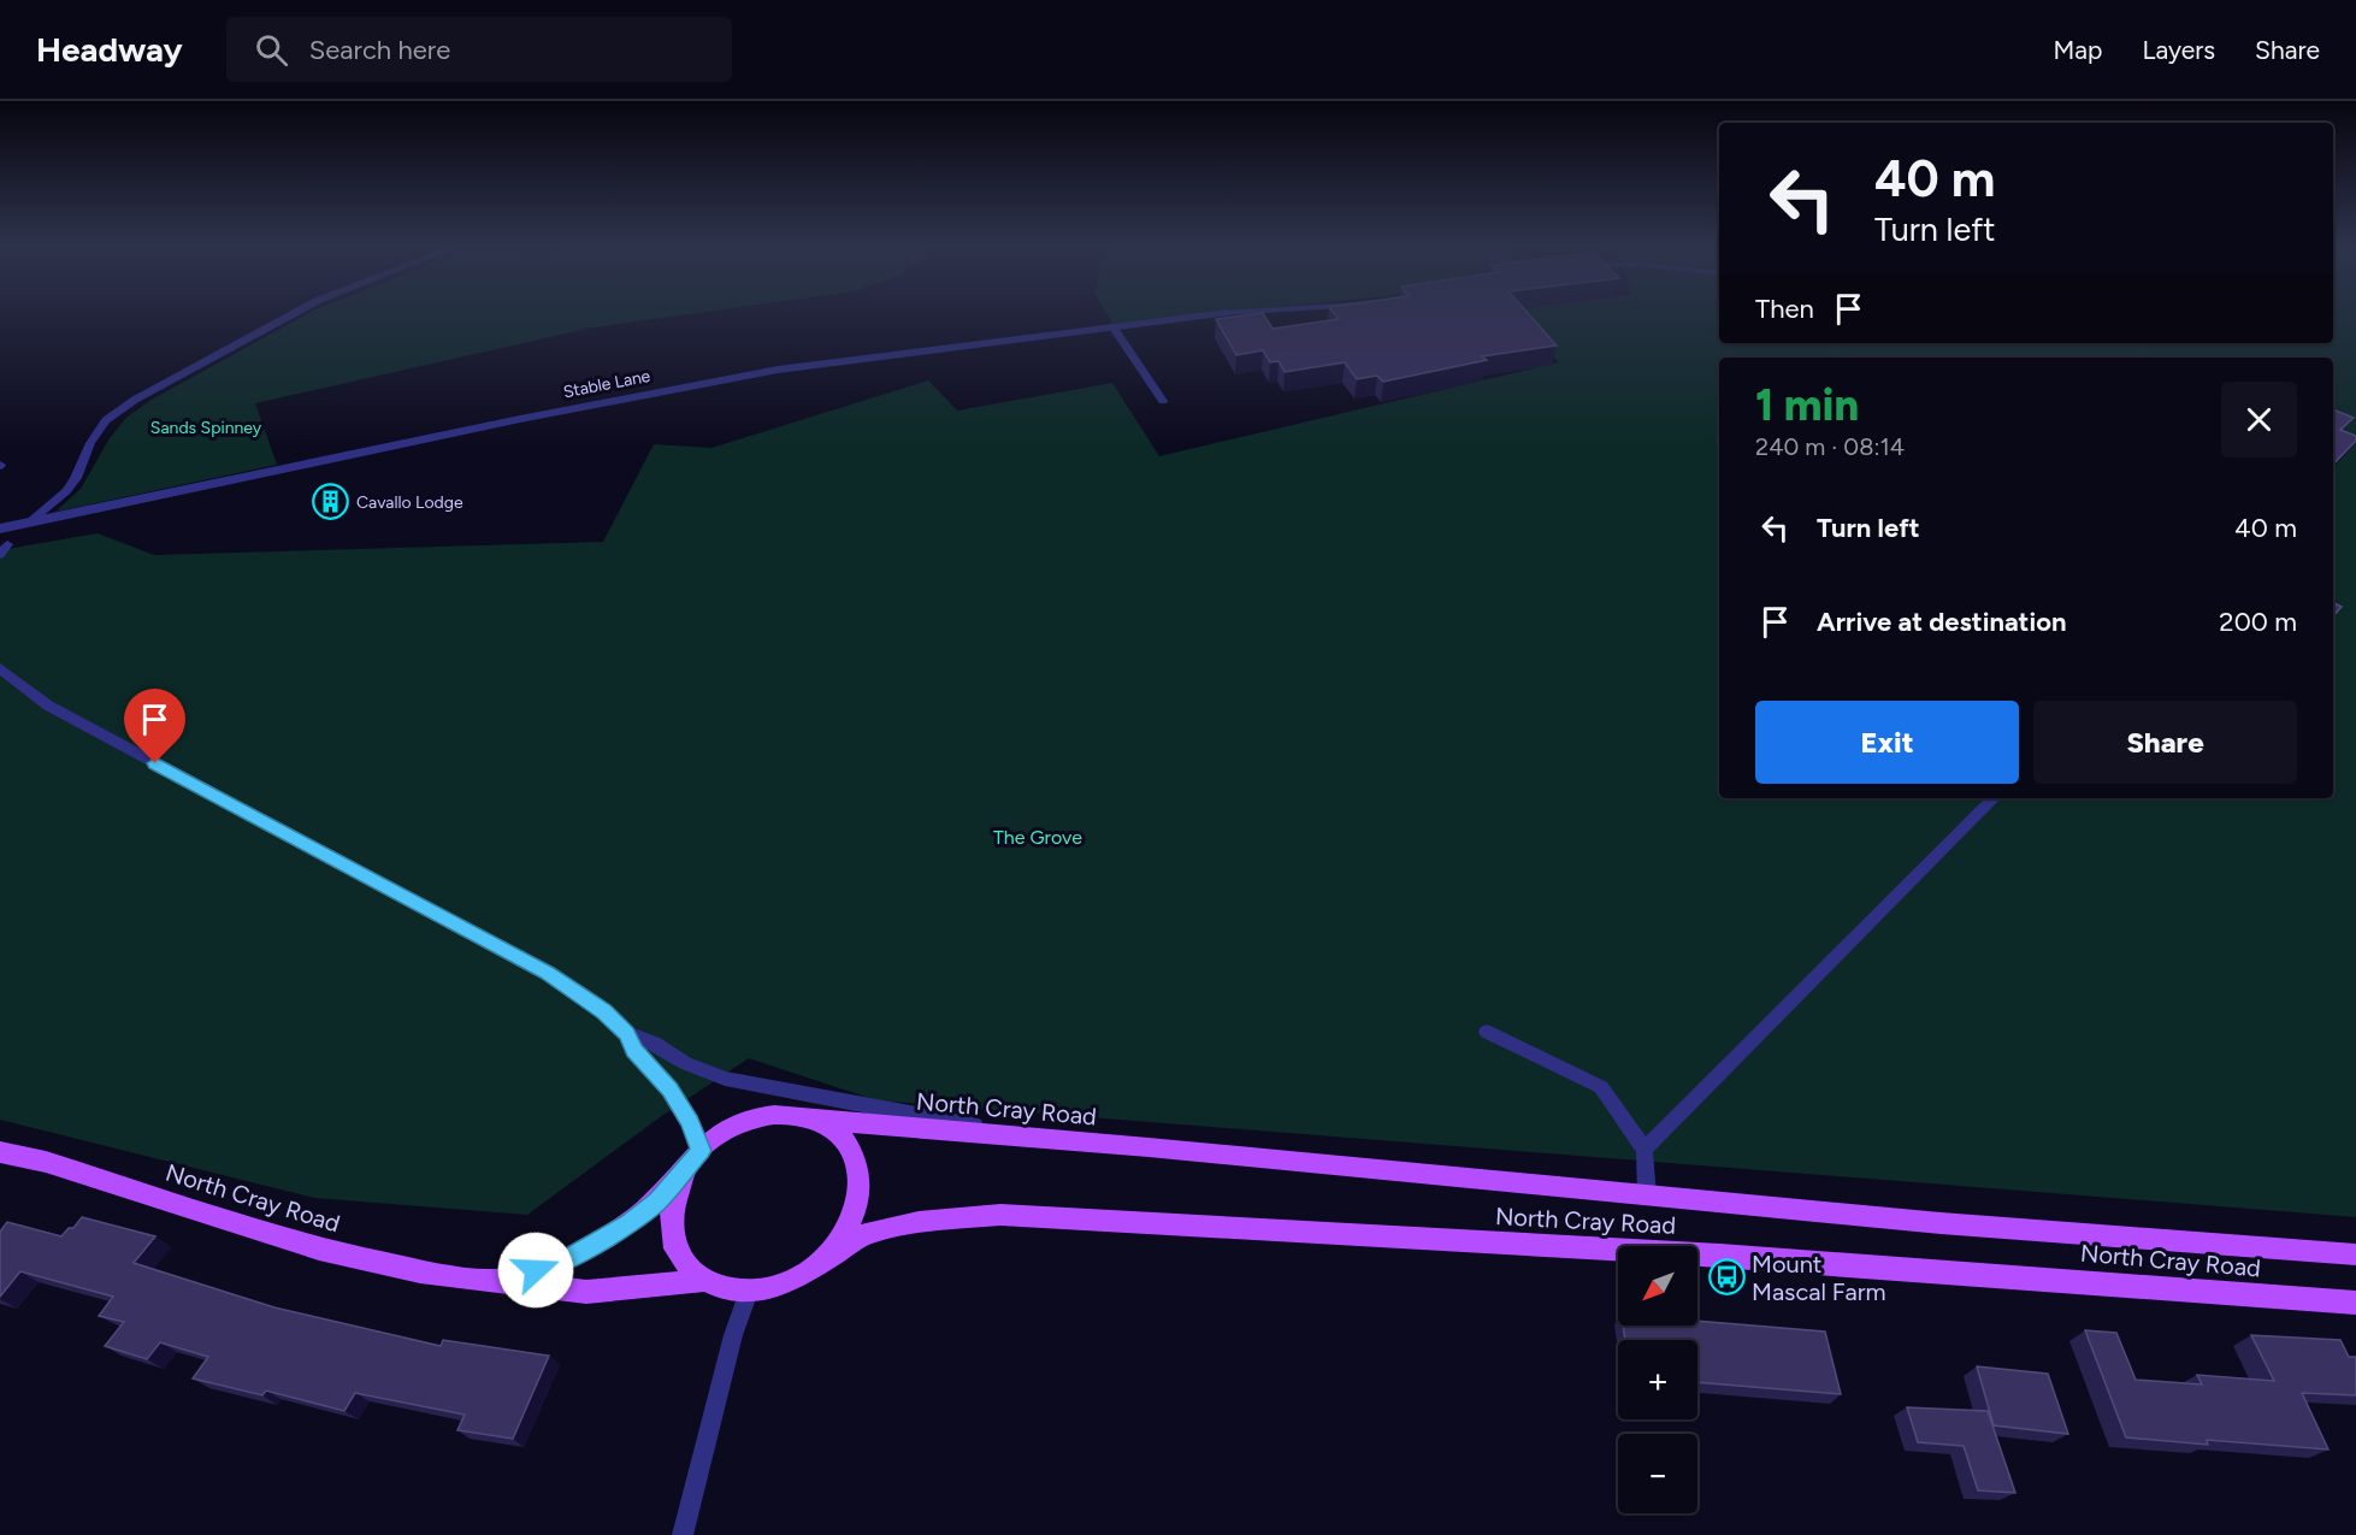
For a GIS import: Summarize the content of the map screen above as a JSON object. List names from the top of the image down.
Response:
{
  "streets": {
    "main road": ["North Cray Road"],
    "street": ["Stable Lane"]
  },
  "parks": ["Sands Spinney", "The Grove"],
  "places": {
    "building": ["Cavallo Lodge"],
    "bus stop": ["Mount Mascal Farm"]
  },
  "north": "bottom left",
  "page": {
    "header": "Headway",
    "search": "Search here",
    "nav": ["Map", "Layers", "Share"],
    "turn": ["40 m", "Turn left"],
    "then": "Then",
    "heading": ["1 min", "240 m · 08:14"],
    "list": [
      {
        "name": "Turn left",
        "value": "40 m"
      },
      {
        "name": "Arrive at destination",
        "value": "200 m"
      }
    ],
    "buttons": ["Exit", "Share"],
    "map_buttons": ["+", "−"]
  }
}
